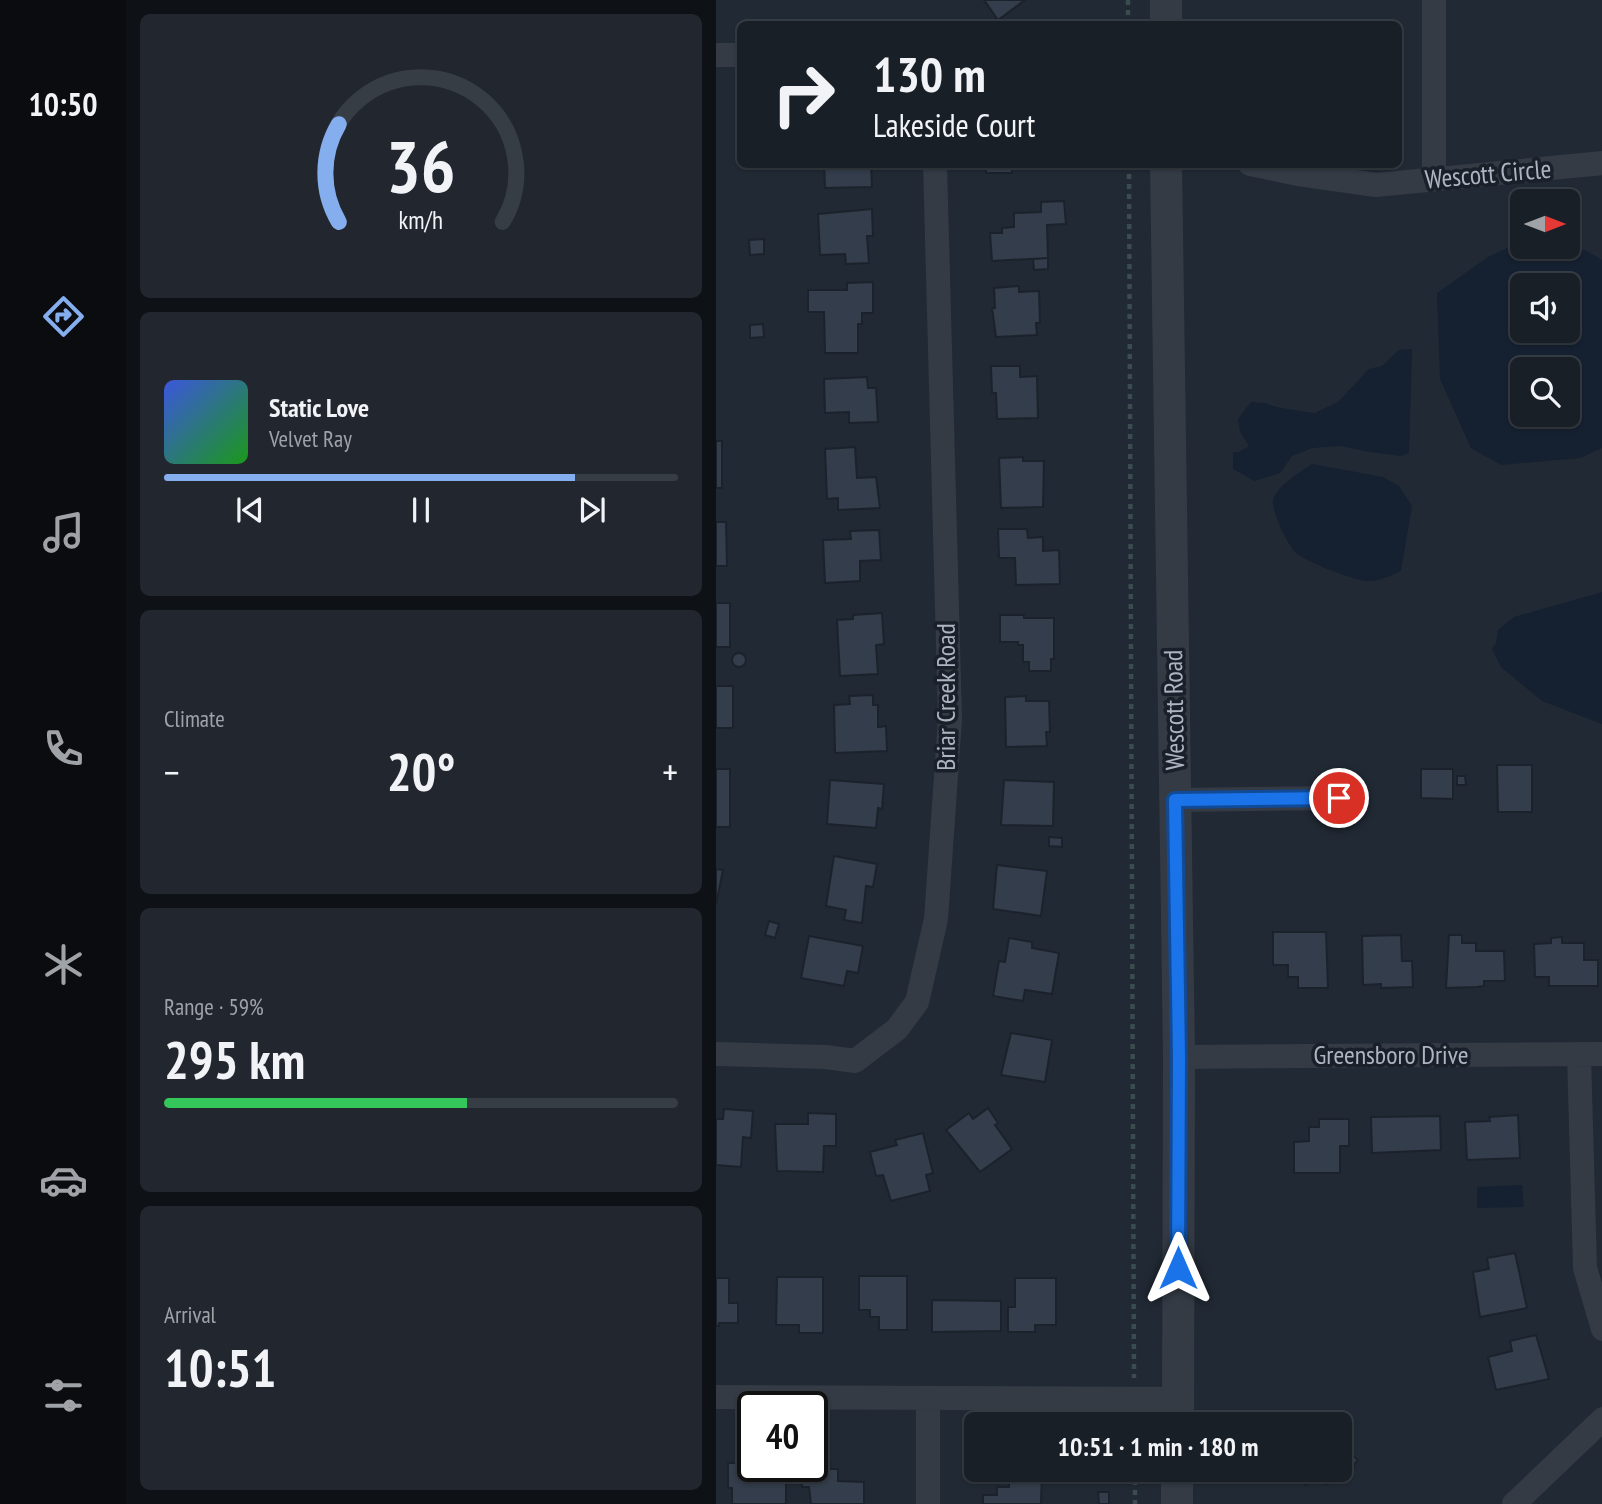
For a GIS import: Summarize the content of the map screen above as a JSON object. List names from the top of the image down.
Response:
{
  "streets": {
    "street": [
      "Wescott Circle",
      "Briar Creek Road",
      "Wescott Road",
      "Greensboro Drive"
    ]
  },
  "crossings": [
    ["Wescott Road", "Greensboro Drive"]
  ],
  "north": "right",
  "page": {
    "tabs": "10:50",
    "turn": ["130 m", "Lakeside Court"],
    "song": ["Static Love", "Velvet Ray"],
    "tile": [
      "Climate",
      ["Range · 59%", "295 km"],
      ["Arrival", "10:51"]
    ],
    "heat": ["−", "20°", "+"],
    "limit": "40",
    "trip": "10:51 · 1 min · 180 m",
    "gauge": ["36", "km/h"]
  }
}
